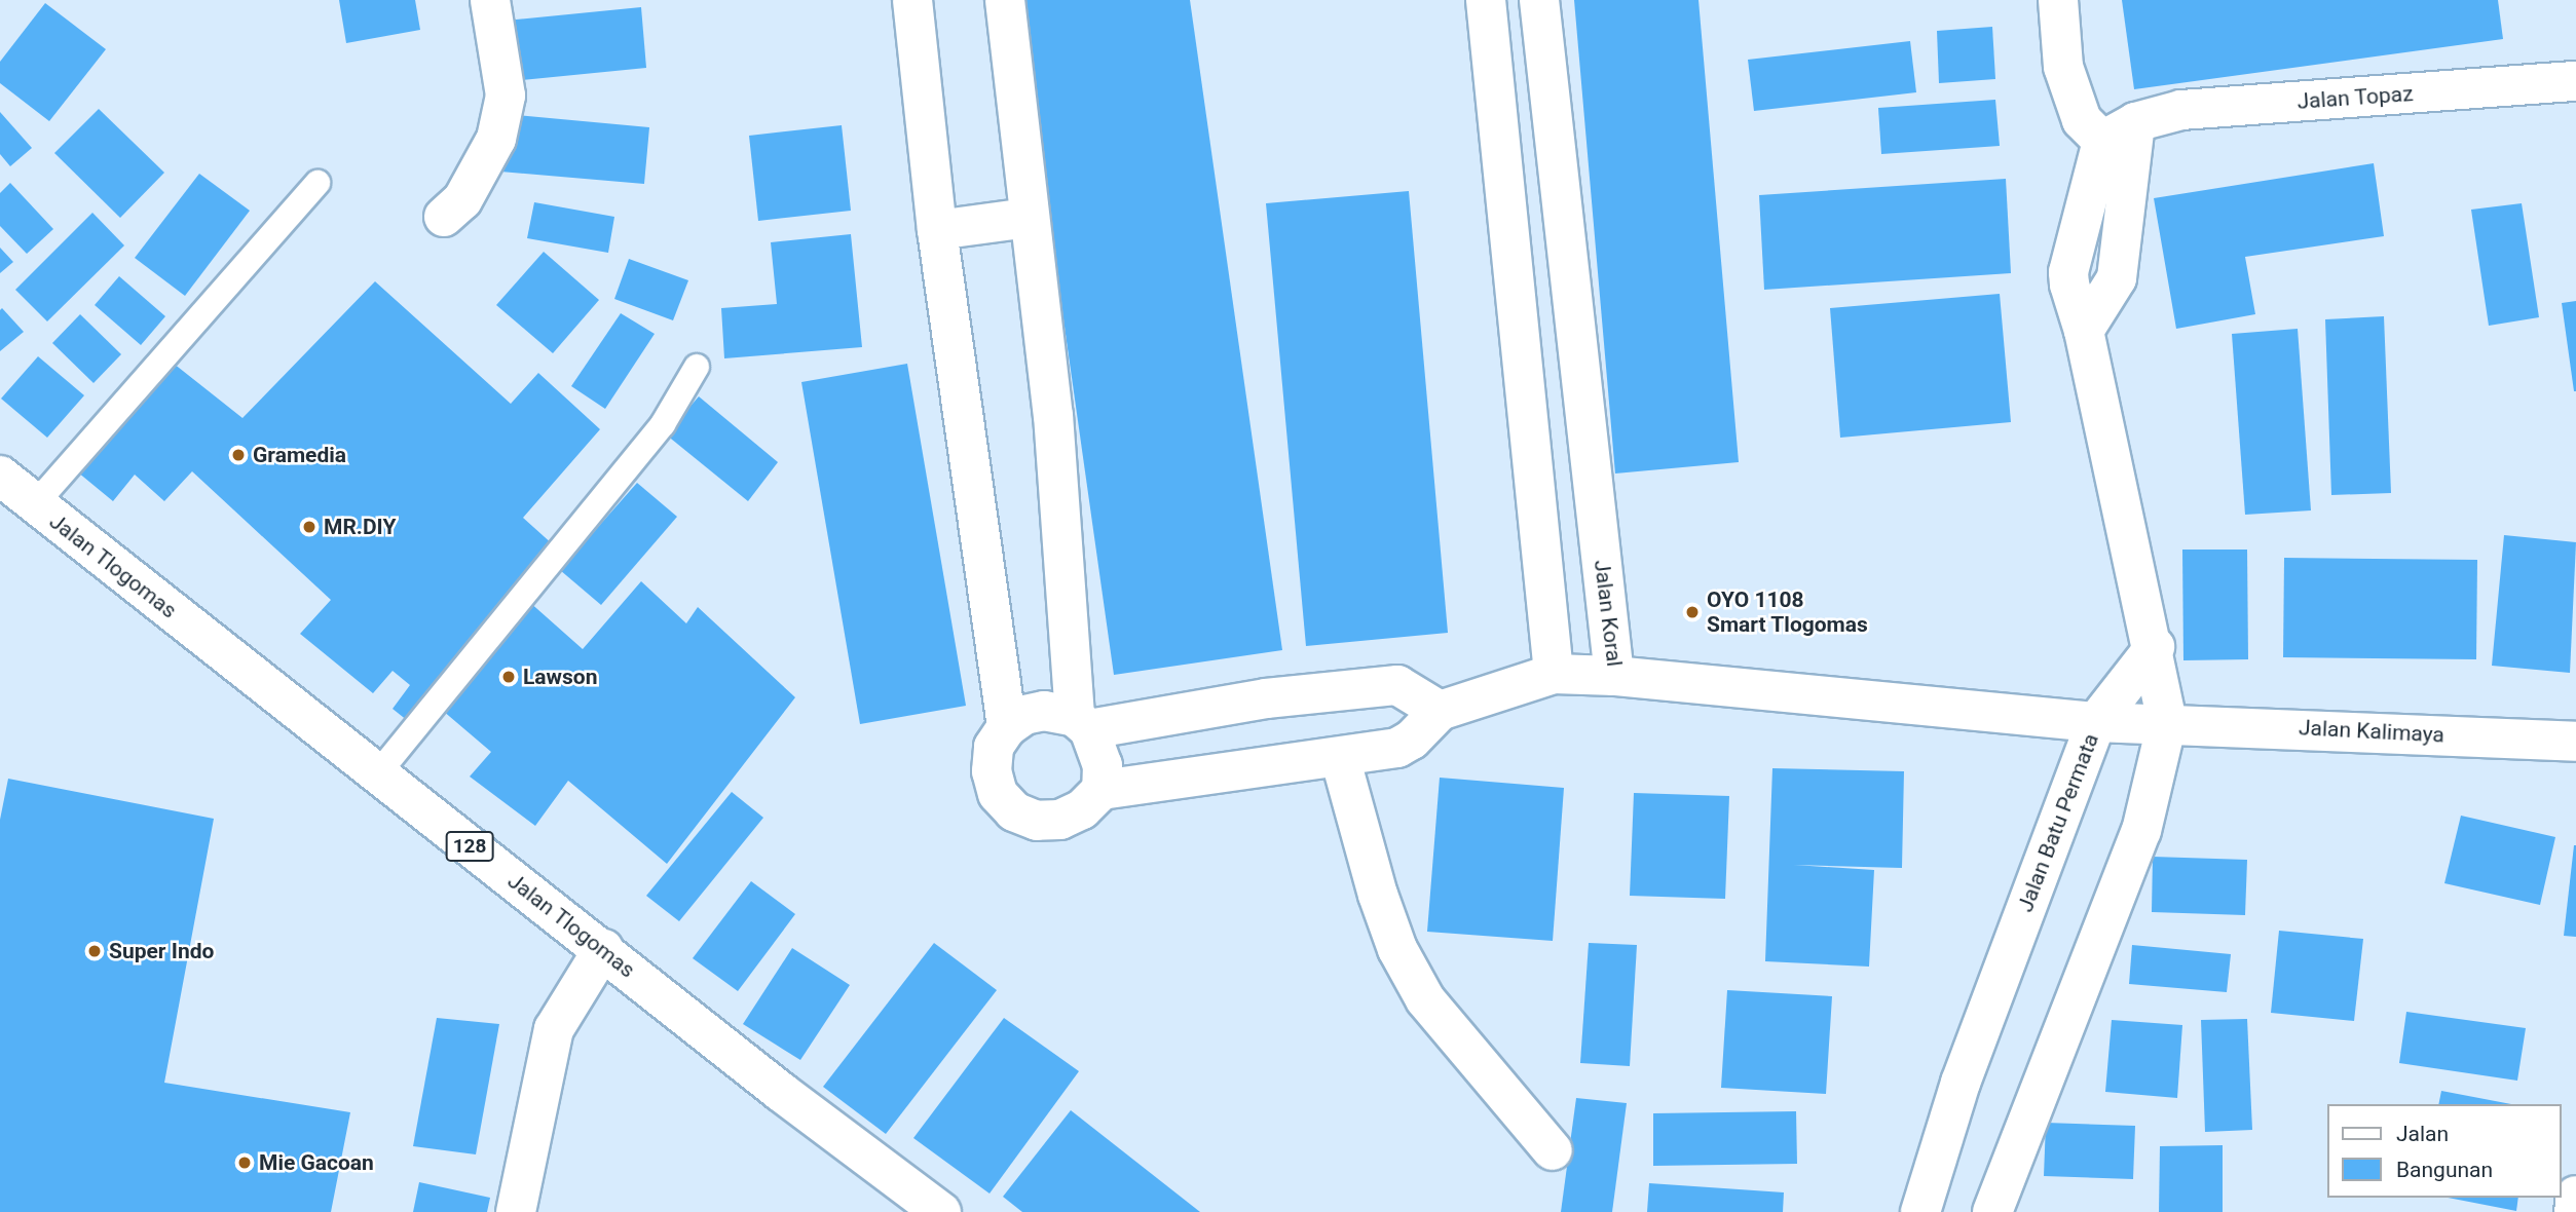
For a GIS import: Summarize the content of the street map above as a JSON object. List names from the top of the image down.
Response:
{
  "streets": {
    "street": [
      "Jalan Topaz",
      "Jalan Tlogomas",
      "Jalan Koral",
      "Jalan Kalimaya",
      "Jalan Batu Permata",
      "128"
    ]
  },
  "crossings": [
    ["Jalan Koral", "Jalan Kalimaya"],
    ["Jalan Koral", "Jalan Batu Permata"]
  ],
  "places": [
    "Gramedia",
    "MR.DIY",
    "OYO 1108 Smart Tlogomas",
    "Lawson",
    "Super Indo",
    "Mie Gacoan"
  ],
  "legend": ["Jalan", "Bangunan"]
}
